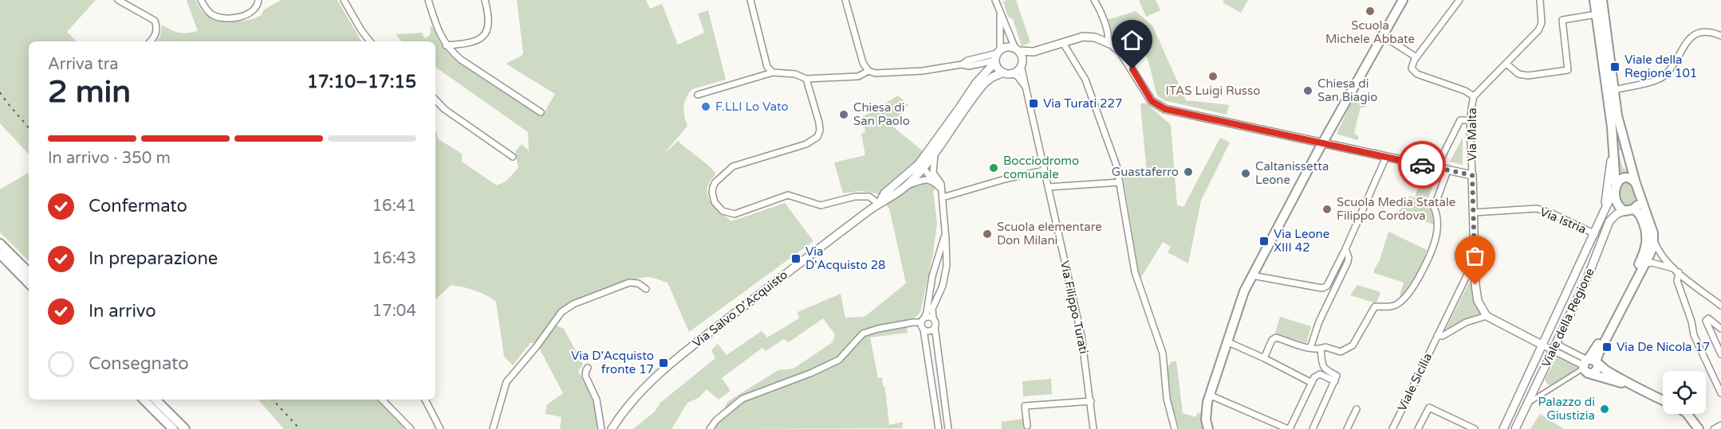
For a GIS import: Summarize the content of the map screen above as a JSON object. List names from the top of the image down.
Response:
{
  "streets": {
    "street": [
      "Via Malta",
      "Via Istria",
      "Via Filippo Turati",
      "Via Salvo D'Acquisto",
      "Viale della Regione",
      "Viale Sicilia"
    ]
  },
  "crossings": [
    ["Via Malta", "Via Istria"],
    ["Via Malta", "Viale Sicilia"],
    ["Via Istria", "Viale della Regione"],
    ["Via Filippo Turati", "Via Salvo D'Acquisto"]
  ],
  "places": {
    "other": [
      "Scuola Michele Abbate",
      "ITAS Luigi Russo",
      "Chiesa di San Biagio",
      "F.LLI Lo Vato",
      "Chiesa di San Paolo",
      "Bocciodromo comunale",
      "Guastaferro",
      "Caltanissetta Leone",
      "Scuola Media Statale Filippo Cordova",
      "Scuola elementare Don Milani",
      "Palazzo di Giustizia"
    ],
    "transit": [
      "Viale della Regione 101",
      "Via Turati 227",
      "Via Leone XIII 42",
      "Via D'Acquisto 28",
      "Via De Nicola 17",
      "Via D'Acquisto fronte 17"
    ]
  },
  "page": {
    "heading": ["2 min", "Arriva tra", "17:10–17:15"],
    "bar": "In arrivo · 350 m",
    "list": [
      ["Confermato", "16:41"],
      ["In preparazione", "16:43"],
      ["In arrivo", "17:04"],
      "Consegnato"
    ]
  }
}
